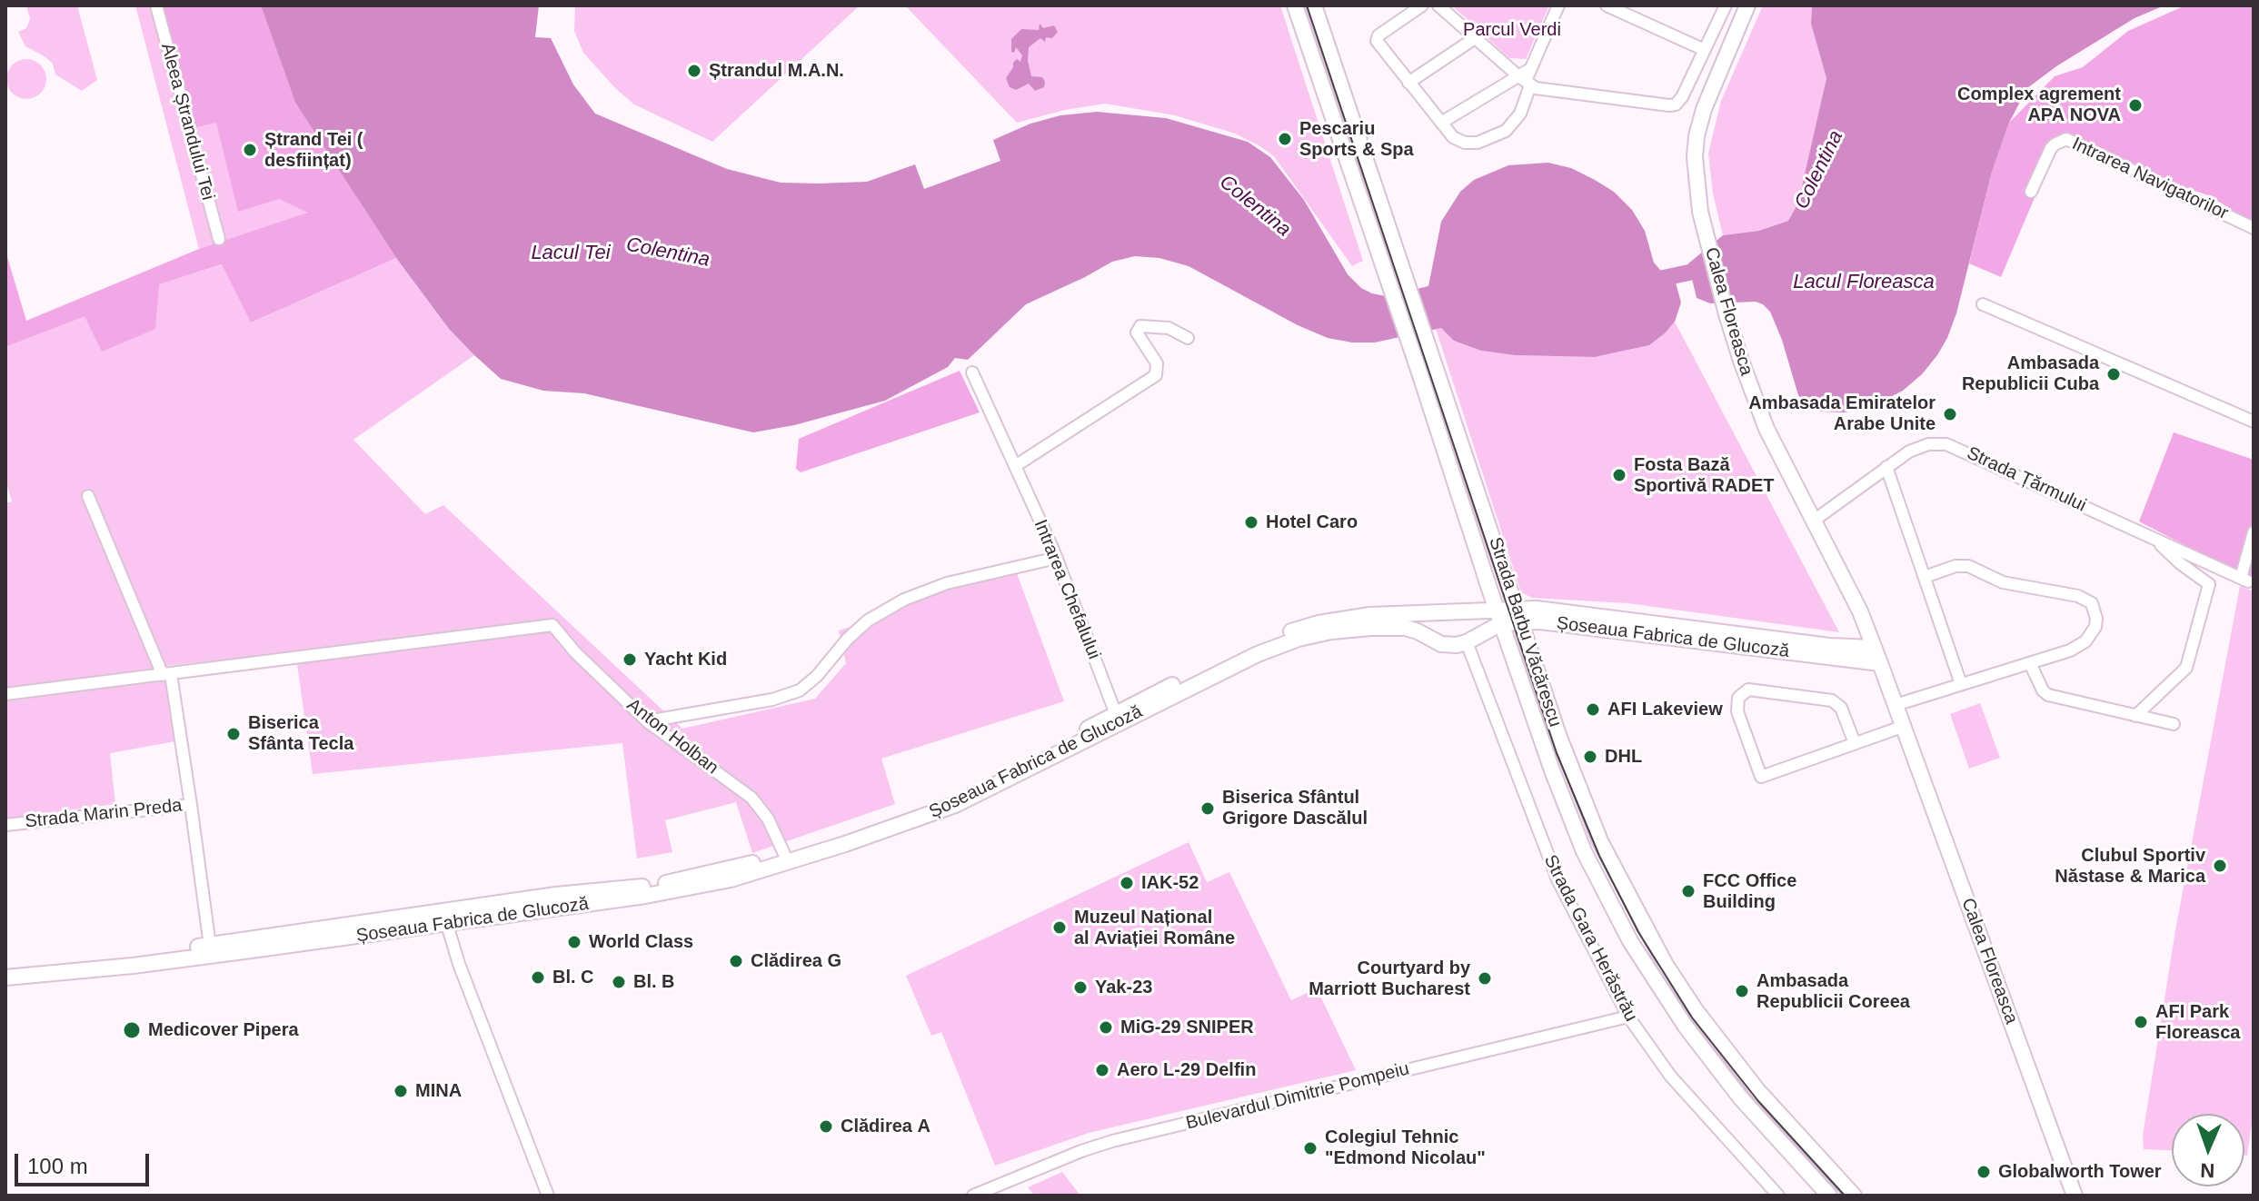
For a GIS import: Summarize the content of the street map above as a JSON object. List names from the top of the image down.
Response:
{
  "streets": {
    "main road": ["Calea Floreasca", "Strada Barbu Văcărescu", "Șoseaua Fabrica de Glucoză"],
    "street": [
      "Aleea Ștrandului Tei",
      "Intrarea Navigatorilor",
      "Strada Țărmului",
      "Intrarea Chefalului",
      "Anton Holban",
      "Strada Marin Preda",
      "Strada Gara Herăstrău",
      "Bulevardul Dimitrie Pompeiu"
    ]
  },
  "crossings": [
    ["Calea Floreasca", "Strada Țărmului"],
    ["Calea Floreasca", "Șoseaua Fabrica de Glucoză"],
    ["Intrarea Chefalului", "Șoseaua Fabrica de Glucoză"],
    ["Strada Barbu Văcărescu", "Șoseaua Fabrica de Glucoză"],
    ["Șoseaua Fabrica de Glucoză", "Anton Holban"],
    ["Șoseaua Fabrica de Glucoză", "Strada Marin Preda"],
    ["Șoseaua Fabrica de Glucoză", "Strada Gara Herăstrău"],
    ["Strada Gara Herăstrău", "Bulevardul Dimitrie Pompeiu"]
  ],
  "water": ["Colentina", "Lacul Tei", "Lacul Floreasca"],
  "parks": ["Parcul Verdi"],
  "places": [
    "Ștrandul M.A.N.",
    "Complex agrement APA NOVA",
    "Pescariu Sports & Spa",
    "Ștrand Tei ( desființat)",
    "Ambasada Republicii Cuba",
    "Ambasada Emiratelor Arabe Unite",
    "Fosta Bază Sportivă RADET",
    "Hotel Caro",
    "Yacht Kid",
    "AFI Lakeview",
    "Biserica Sfânta Tecla",
    "DHL",
    "Biserica Sfântul Grigore Dascălul",
    "Clubul Sportiv Năstase & Marica",
    "IAK-52",
    "FCC Office Building",
    "Muzeul Național al Aviației Române",
    "World Class",
    "Clădirea G",
    "Bl. C",
    "Courtyard by Marriott Bucharest",
    "Bl. B",
    "Yak-23",
    "Ambasada Republicii Coreea",
    "AFI Park Floreasca",
    "MiG-29 SNIPER",
    "Medicover Pipera",
    "Aero L-29 Delfin",
    "MINA",
    "Clădirea A",
    "Colegiul Tehnic \"Edmond Nicolau\"",
    "Globalworth Tower"
  ],
  "scale_bar": "100 m",
  "north": "bottom"
}
